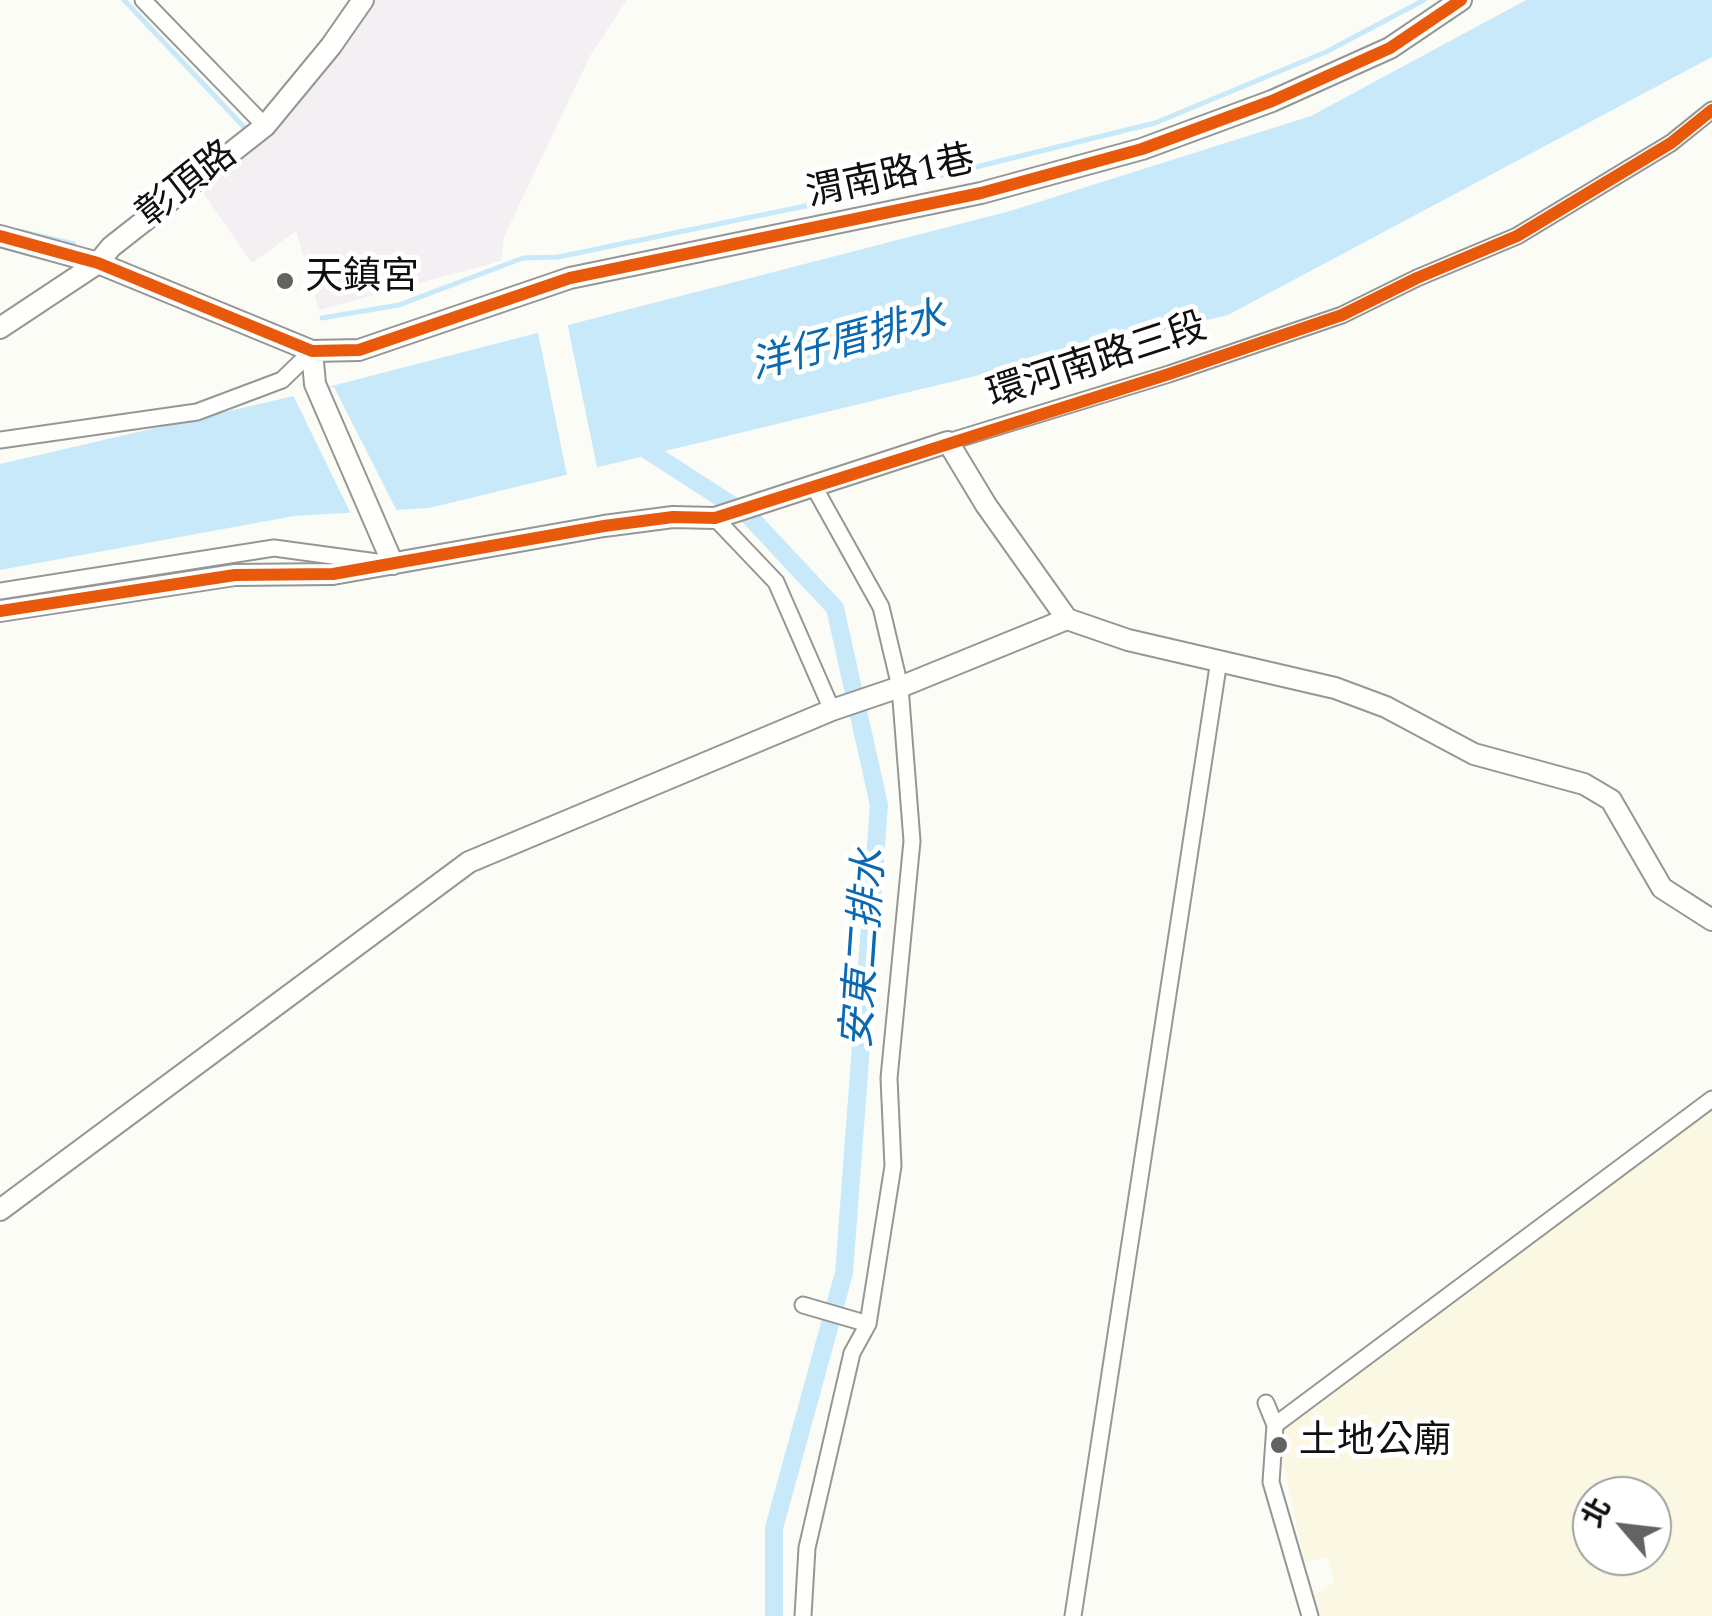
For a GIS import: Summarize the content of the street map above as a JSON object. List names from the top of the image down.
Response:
{
  "streets": {
    "street": ["渭南路1巷", "彰頂路", "環河南路三段"]
  },
  "water": ["洋仔厝排水", "安東二排水"],
  "places": ["天鎮宮", "土地公廟"],
  "north": "top left"
}
